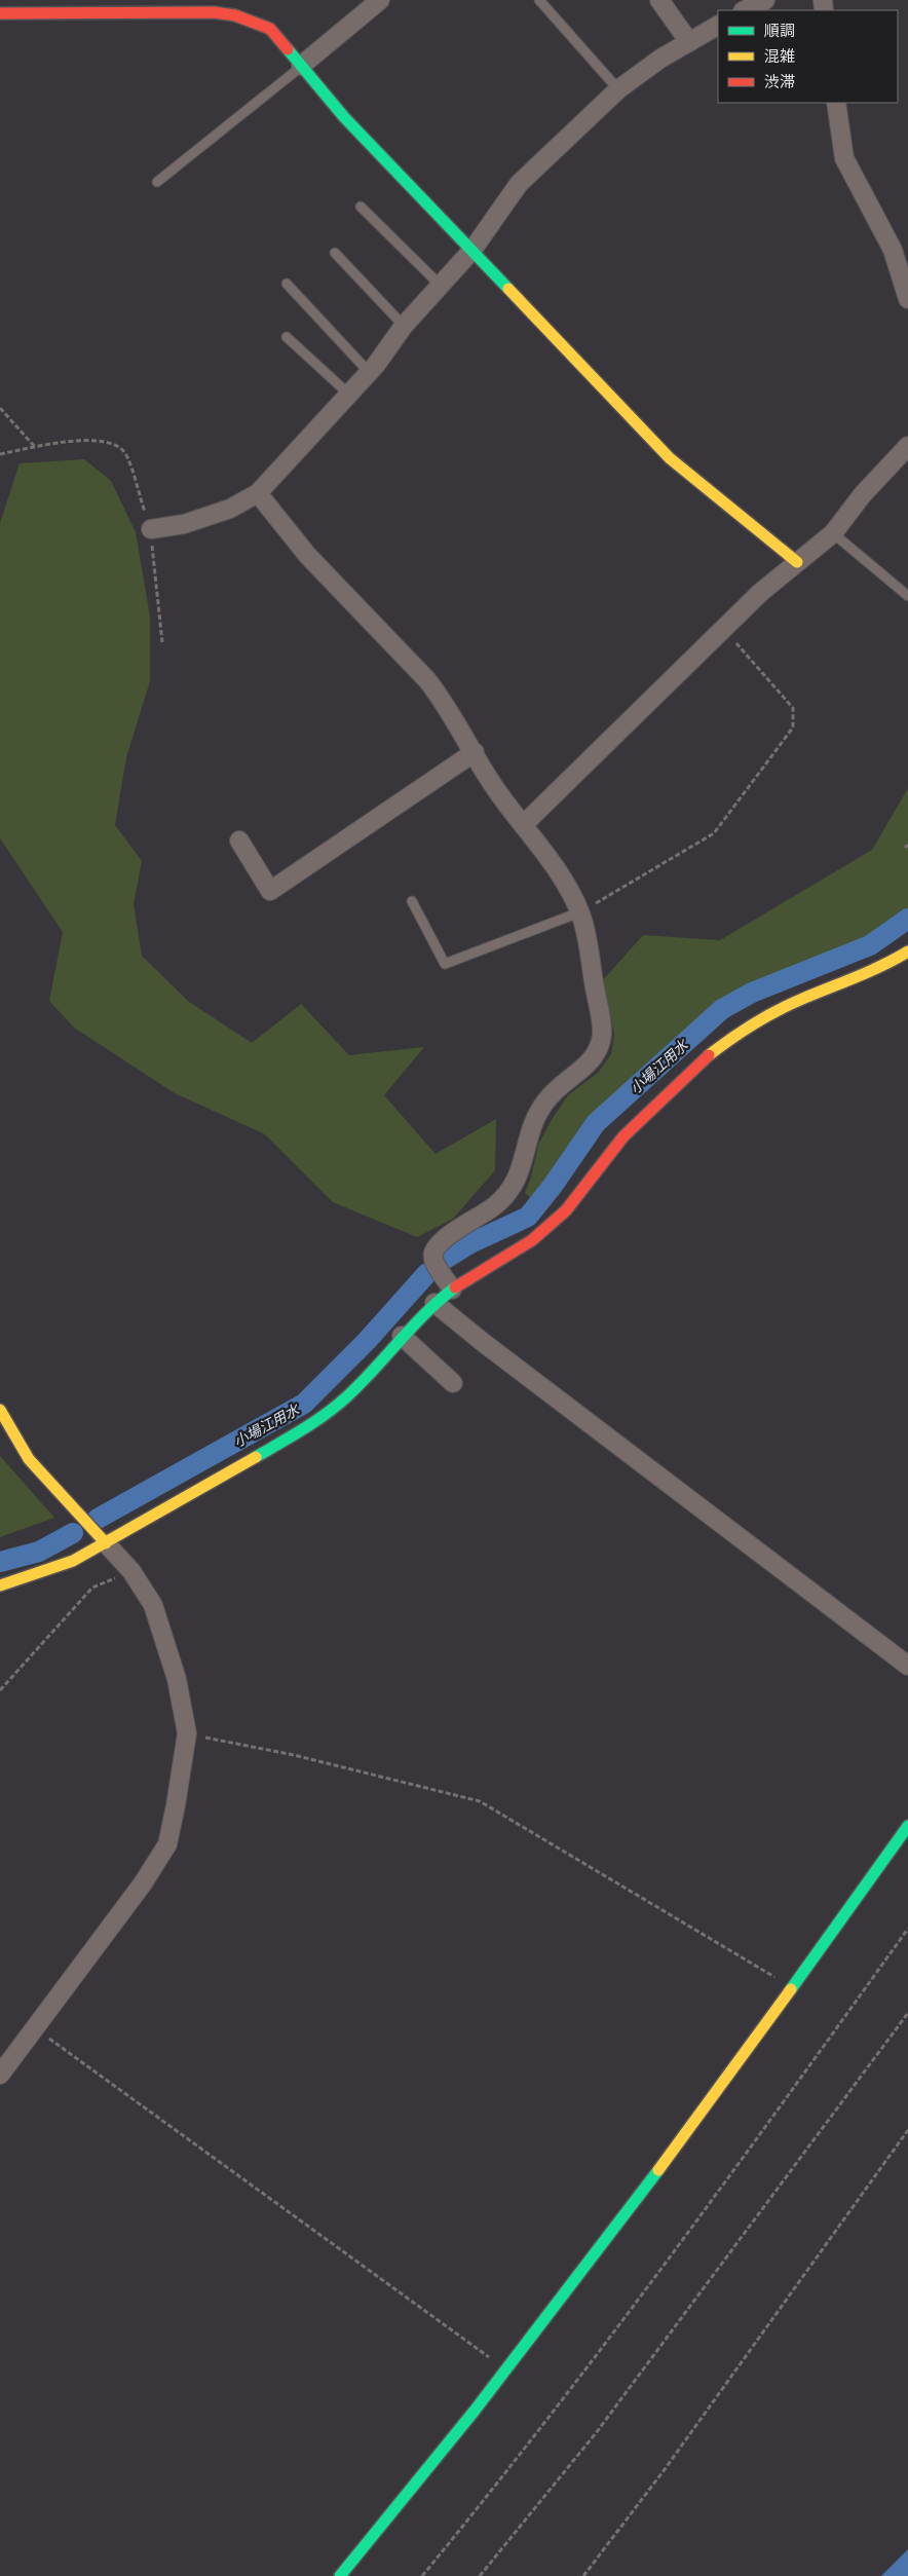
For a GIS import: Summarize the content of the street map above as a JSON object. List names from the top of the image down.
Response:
{
  "water": ["小場江用水"],
  "legend": ["順調", "混雑", "渋滞"]
}
